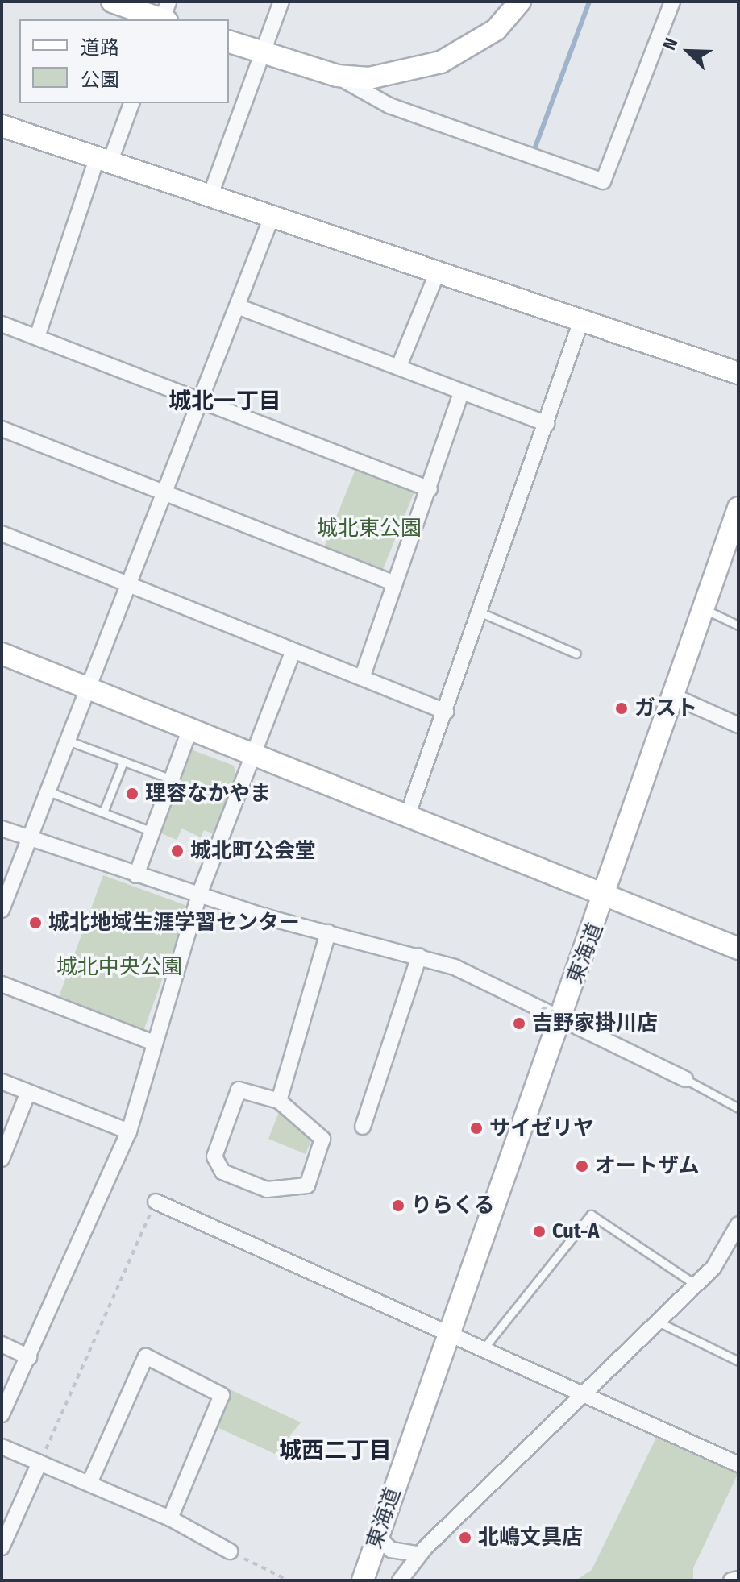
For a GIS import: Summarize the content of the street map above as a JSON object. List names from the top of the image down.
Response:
{
  "streets": {
    "street": ["東海道"]
  },
  "districts": ["城北一丁目", "城西二丁目"],
  "parks": ["城北東公園", "城北中央公園"],
  "places": [
    "ガスト",
    "理容なかやま",
    "城北町公会堂",
    "城北地域生涯学習センター",
    "吉野家掛川店",
    "サイゼリヤ",
    "オートザム",
    "りらくる",
    "Cut-A",
    "北嶋文具店"
  ],
  "legend": ["道路", "公園"],
  "north": "top left"
}
